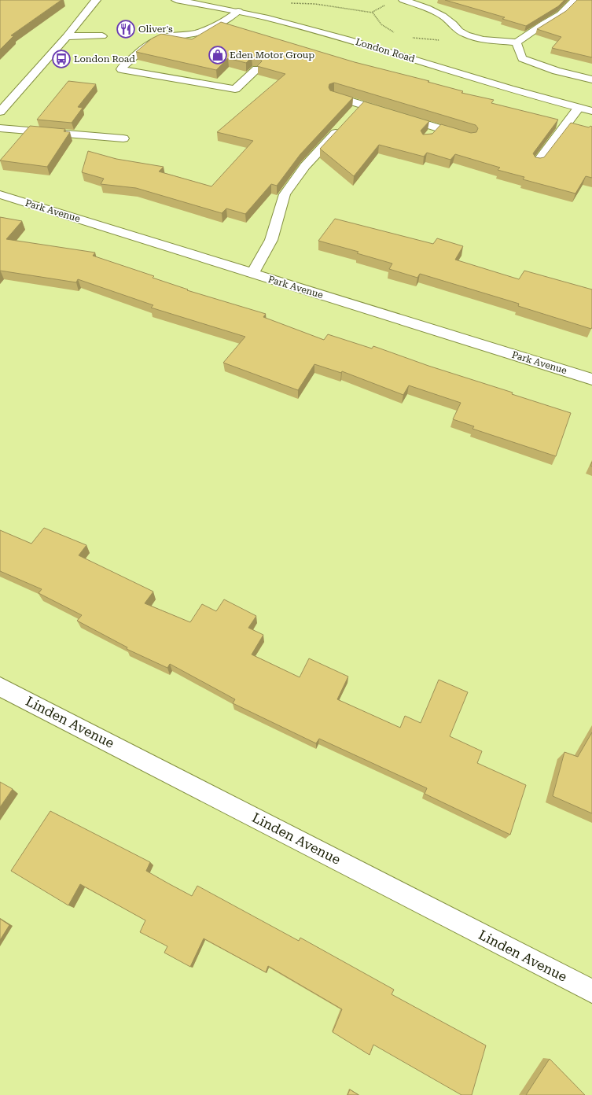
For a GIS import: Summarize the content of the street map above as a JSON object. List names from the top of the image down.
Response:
{
  "streets": {
    "street": ["London Road", "Park Avenue", "Linden Avenue"]
  },
  "places": {
    "restaurant": ["Oliver's"],
    "shop": ["Eden Motor Group"],
    "bus stop": ["London Road"]
  }
}
